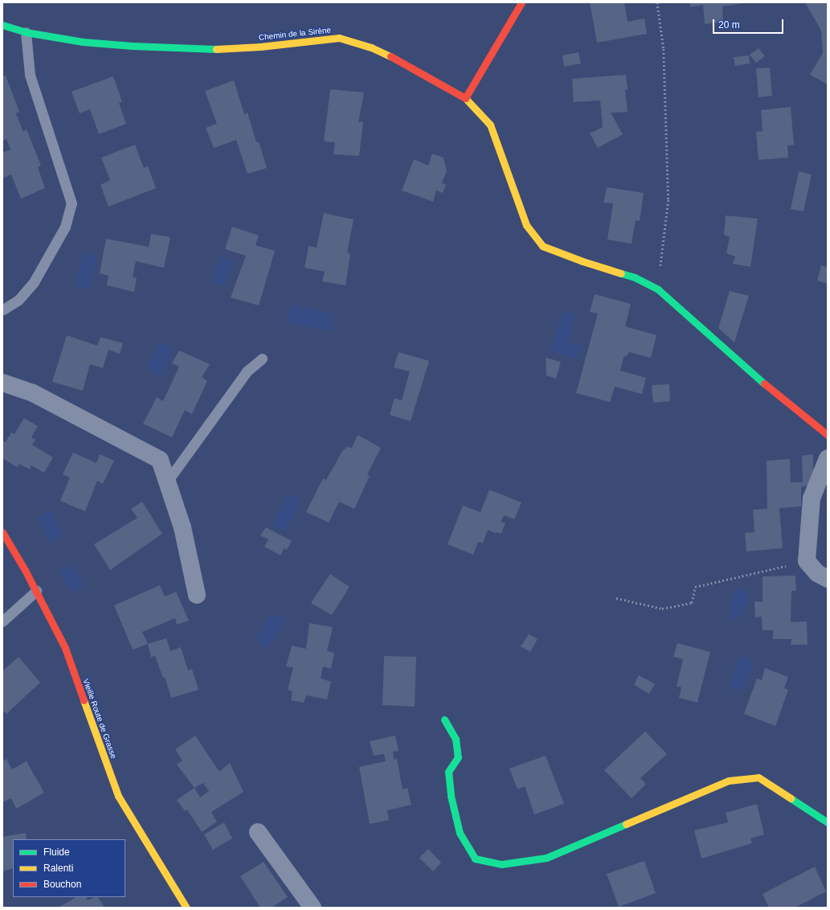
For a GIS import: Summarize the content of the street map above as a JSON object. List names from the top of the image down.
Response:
{
  "streets": {
    "street": ["Chemin de la Sirène", "Vieille Route de Grasse"]
  },
  "legend": ["Fluide", "Ralenti", "Bouchon"],
  "scale_bar": "20 m"
}
